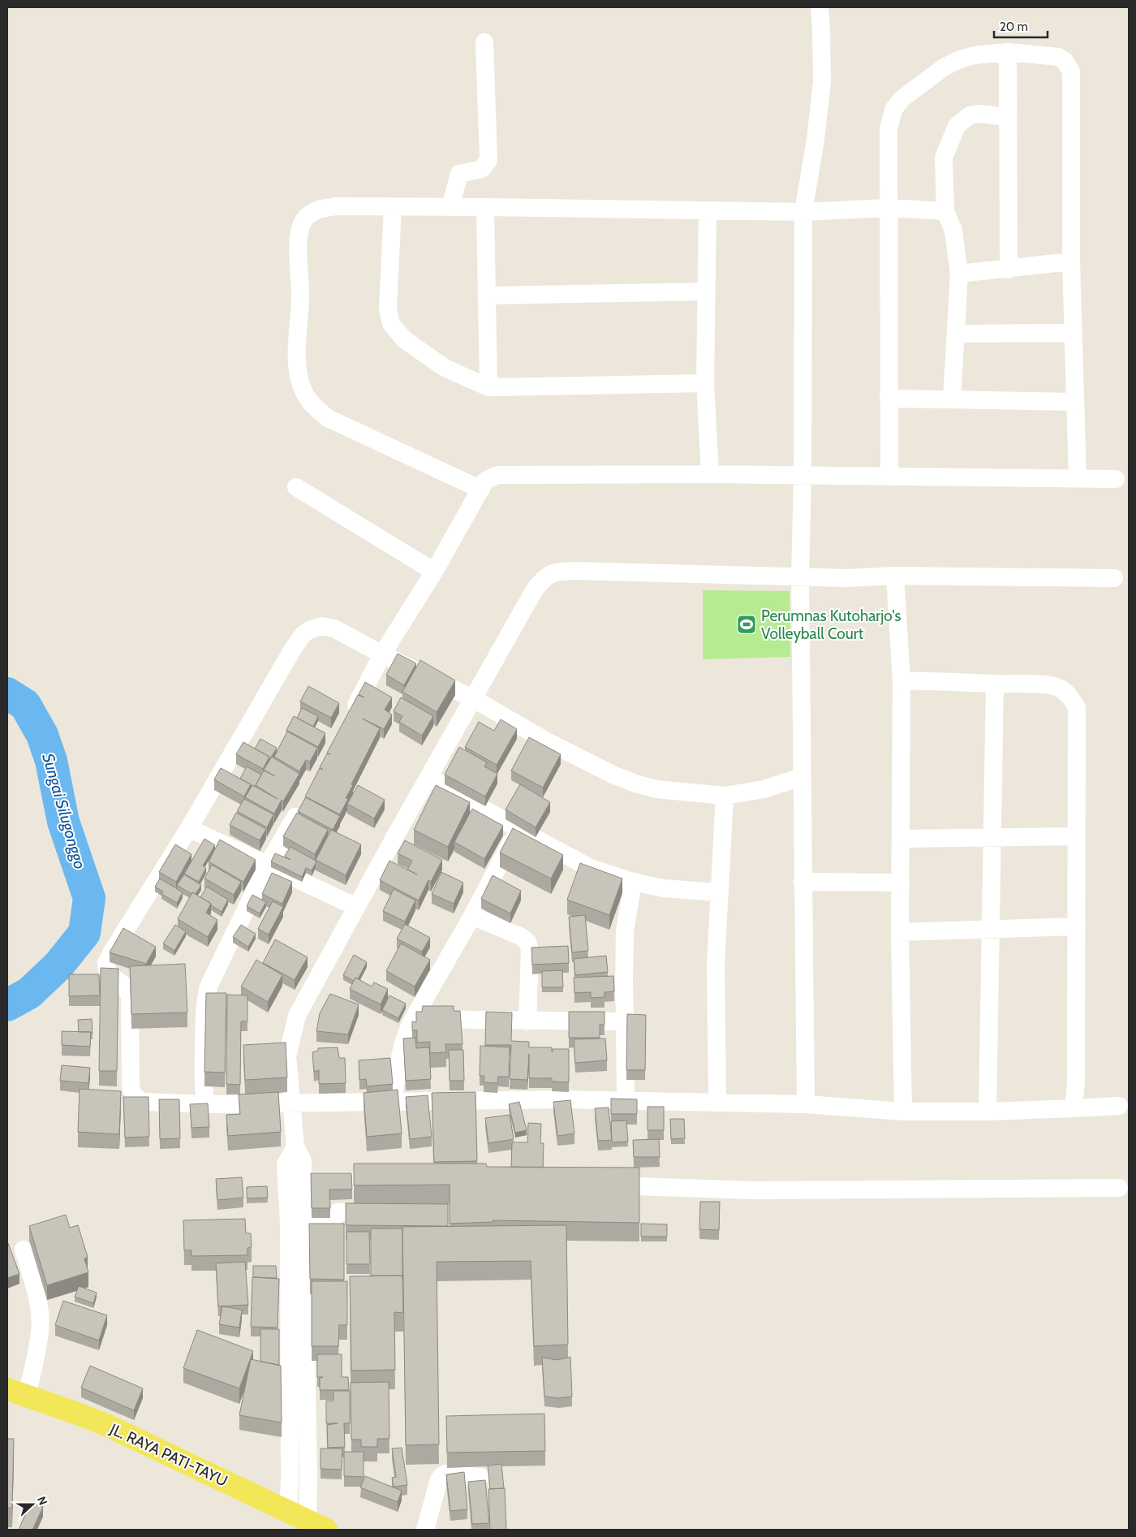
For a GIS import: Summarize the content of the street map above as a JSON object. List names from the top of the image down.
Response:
{
  "streets": {
    "main road": ["JL. RAYA PATI-TAYU"]
  },
  "water": ["Sungai Silugonggo"],
  "places": {
    "sports": ["Perumnas Kutoharjo's Volleyball Court"]
  },
  "scale_bar": "20 m",
  "north": "right"
}
